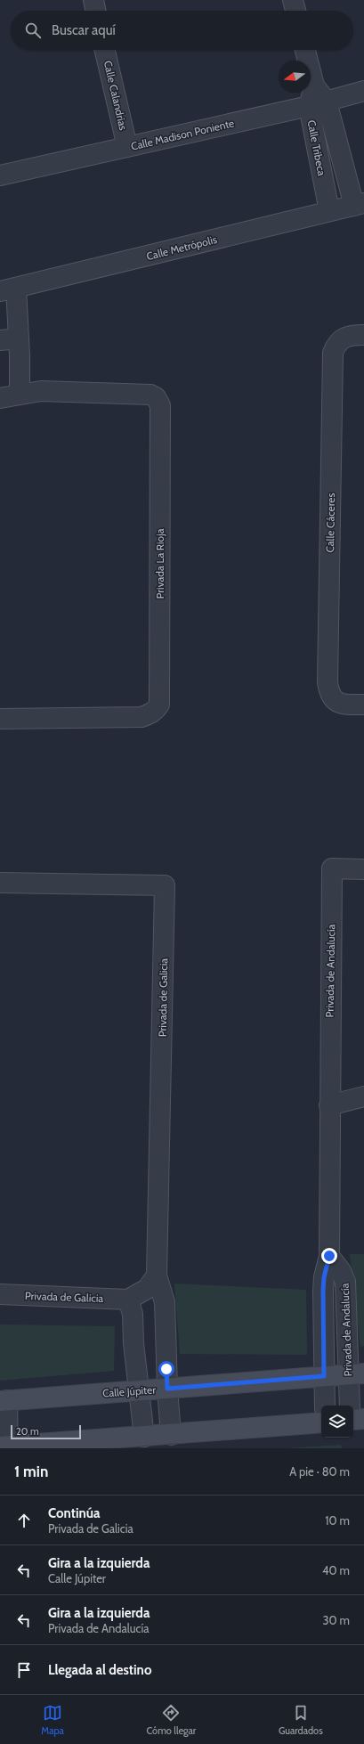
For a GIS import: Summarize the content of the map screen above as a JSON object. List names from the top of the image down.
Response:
{
  "streets": {
    "main road": ["Calle Júpiter"],
    "street": [
      "Calle Calandrias",
      "Calle Madison Poniente",
      "Calle Tribeca",
      "Calle Metrópolis",
      "Calle Cáceres",
      "Privada La Rioja",
      "Privada de Andalucía",
      "Privada de Galicia"
    ]
  },
  "crossings": [
    ["Calle Calandrias", "Calle Madison Poniente"],
    ["Calle Madison Poniente", "Calle Tribeca"],
    ["Calle Tribeca", "Calle Metrópolis"],
    ["Privada de Andalucía", "Calle Júpiter"],
    ["Privada de Galicia", "Calle Júpiter"]
  ],
  "scale_bar": "20 m",
  "north": "left",
  "page": {
    "search": "Buscar aquí",
    "scale": "20 m",
    "heading": ["1 min", "A pie · 80 m"],
    "list": [
      ["Continúa", "Privada de Galicia", "10 m"],
      ["Gira a la izquierda", "Calle Júpiter", "40 m"],
      ["Gira a la izquierda", "Privada de Andalucía", "30 m"],
      "Llegada al destino"
    ],
    "nav": ["Mapa", "Cómo llegar", "Guardados"]
  }
}
